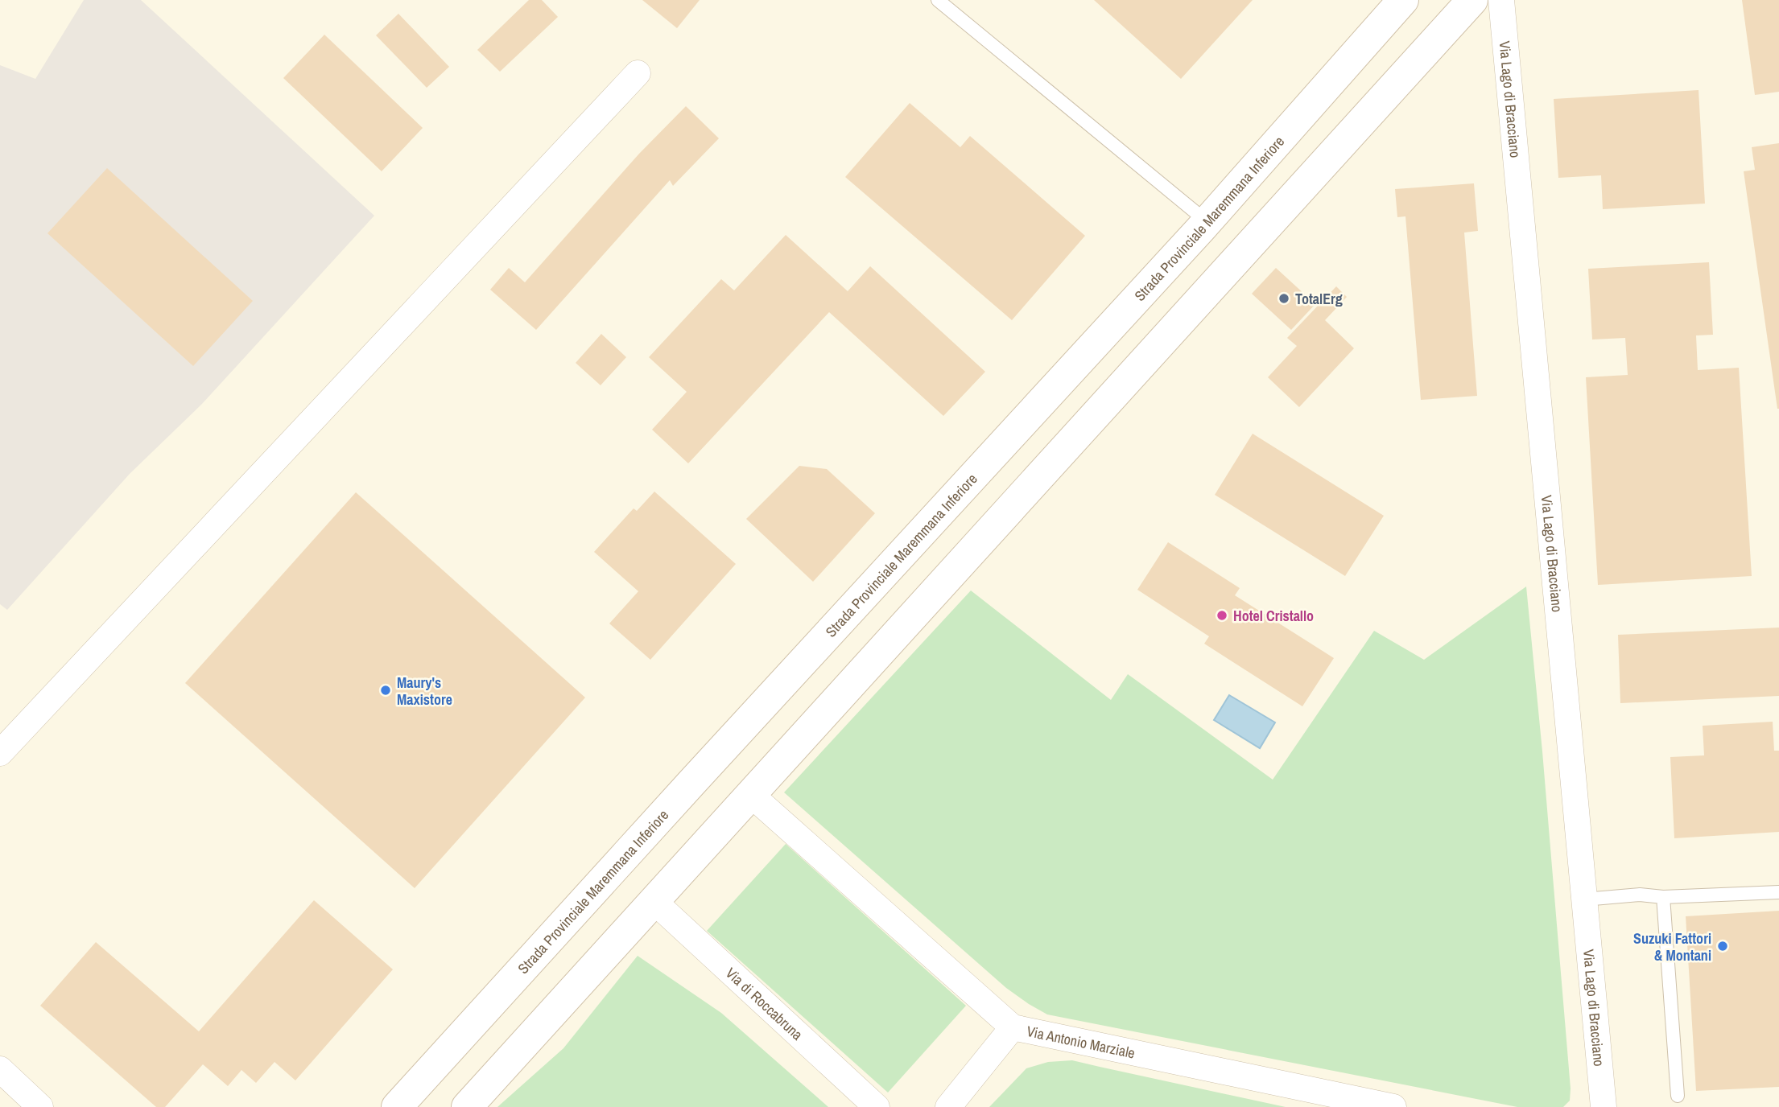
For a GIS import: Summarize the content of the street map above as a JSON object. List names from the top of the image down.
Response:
{
  "streets": {
    "main road": ["Strada Provinciale Maremmana Inferiore"],
    "street": ["Via Lago di Bracciano", "Via di Roccabruna", "Via Antonio Marziale"]
  },
  "places": [
    "TotalErg",
    "Hotel Cristallo",
    "Maury's Maxistore",
    "Suzuki Fattori & Montani"
  ]
}
